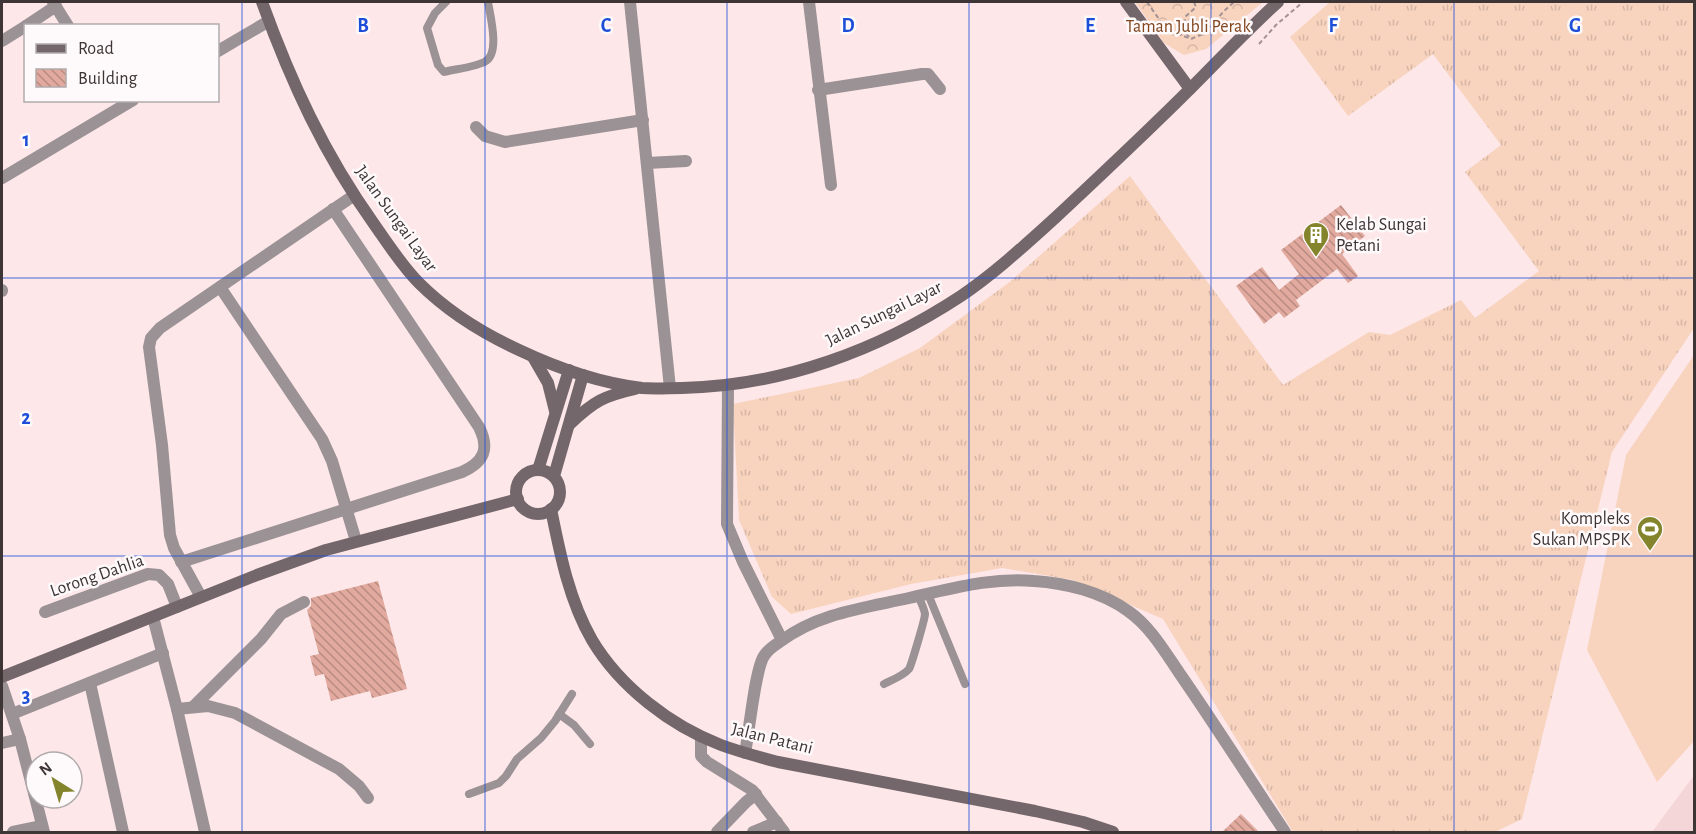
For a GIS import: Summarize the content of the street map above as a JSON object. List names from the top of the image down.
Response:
{
  "streets": {
    "main road": ["Jalan Sungai Layar", "Jalan Patani"],
    "street": ["Lorong Dahlia"]
  },
  "parks": ["Taman Jubli Perak"],
  "places": {
    "building": ["Kelab Sungai Petani"],
    "sports": ["Kompleks Sukan MPSPK"]
  },
  "legend": ["Road", "Building"],
  "north": "top left",
  "grid": {
    "columns": [
      "B",
      "C",
      "D",
      "E",
      "F",
      "G"
    ],
    "rows": ["1", "2", "3"]
  }
}
